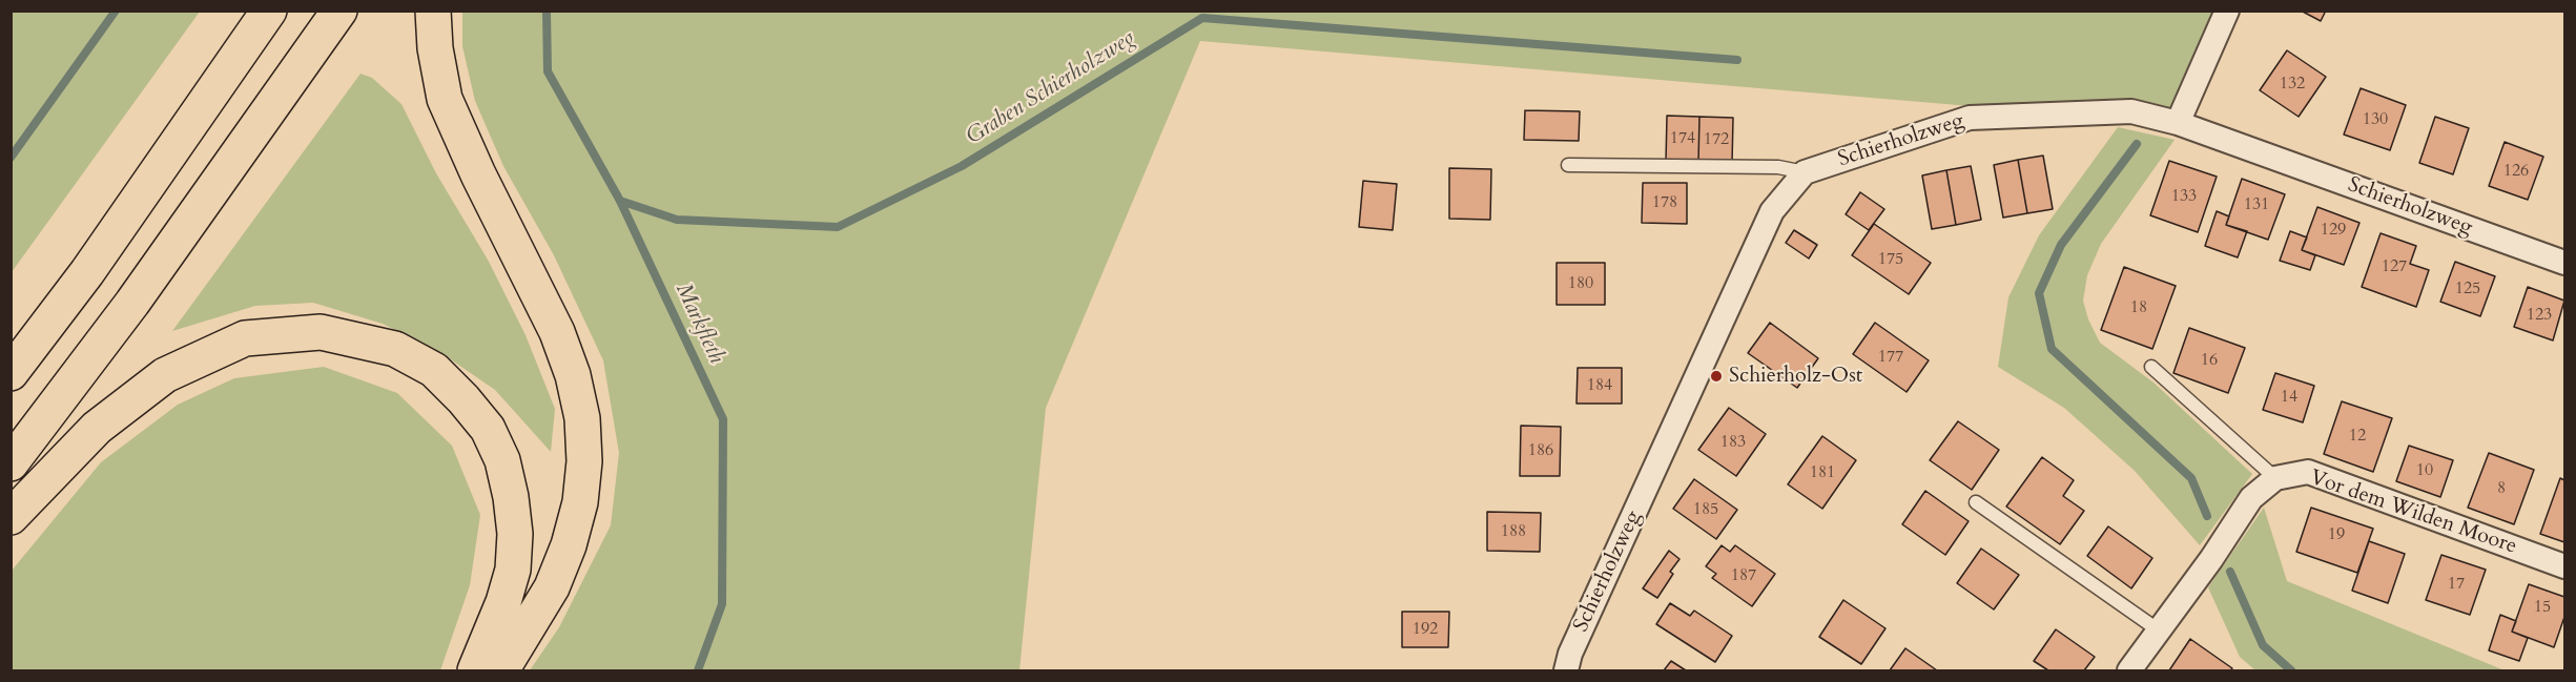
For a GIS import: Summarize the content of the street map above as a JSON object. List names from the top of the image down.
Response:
{
  "streets": {
    "street": ["Schierholzweg", "Vor dem Wilden Moore"]
  },
  "water": ["Graben Schierholzweg", "Markfleth"],
  "places": ["Schierholz-Ost"],
  "house_numbers": [
    "132",
    "130",
    "174",
    "172",
    "126",
    "133",
    "178",
    "131",
    "129",
    "175",
    "127",
    "180",
    "125",
    "18",
    "123",
    "177",
    "16",
    "184",
    "14",
    "12",
    "183",
    "186",
    "10",
    "181",
    "8",
    "185",
    "188",
    "19",
    "187",
    "17",
    "15",
    "192"
  ]
}
